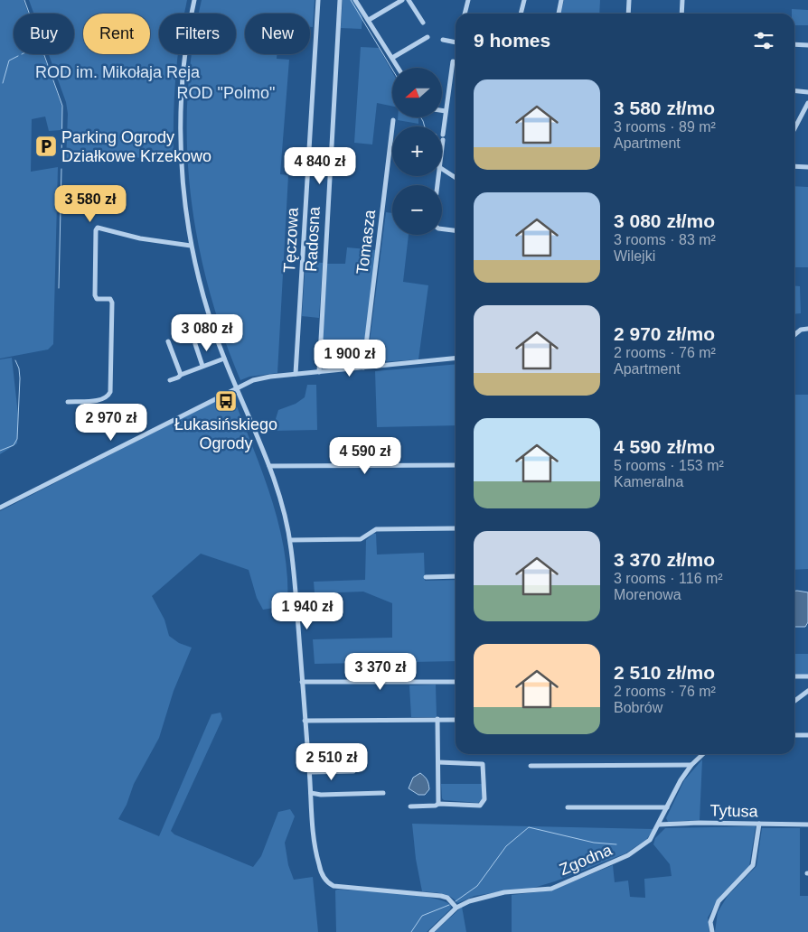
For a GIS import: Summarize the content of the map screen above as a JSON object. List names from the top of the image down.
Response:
{
  "streets": {
    "street": [
      "Radosna",
      "Tęczowa",
      "Tomasza",
      "Tytusa",
      "Zgodna"
    ]
  },
  "crossings": [
    ["Tytusa", "Zgodna"]
  ],
  "parks": ["ROD im. Mikołaja Reja", "ROD \"Polmo\""],
  "places": {
    "parking": ["Parking Ogrody Działkowe Krzekowo"],
    "bus stop": ["Łukasińskiego Ogrody"]
  },
  "north": "left",
  "page": {
    "chip": [
      "Buy",
      "Rent",
      "Filters",
      "New"
    ],
    "heading": "9 homes",
    "map_buttons": ["+", "−"],
    "list": [
      {
        "name": "3 580 zł/mo",
        "note": "3 rooms · 89 m² · Apartment"
      },
      {
        "name": "3 080 zł/mo",
        "note": "3 rooms · 83 m² · Wilejki"
      },
      {
        "name": "2 970 zł/mo",
        "note": "2 rooms · 76 m² · Apartment"
      },
      {
        "name": "4 590 zł/mo",
        "note": "5 rooms · 153 m² · Kameralna"
      },
      {
        "name": "3 370 zł/mo",
        "note": "3 rooms · 116 m² · Morenowa"
      },
      {
        "name": "2 510 zł/mo",
        "note": "2 rooms · 76 m² · Bobrów"
      }
    ],
    "price": [
      "4 840 zł",
      "3 580 zł",
      "3 080 zł",
      "1 900 zł",
      "2 970 zł",
      "4 590 zł",
      "1 940 zł",
      "3 370 zł",
      "2 510 zł"
    ]
  }
}
